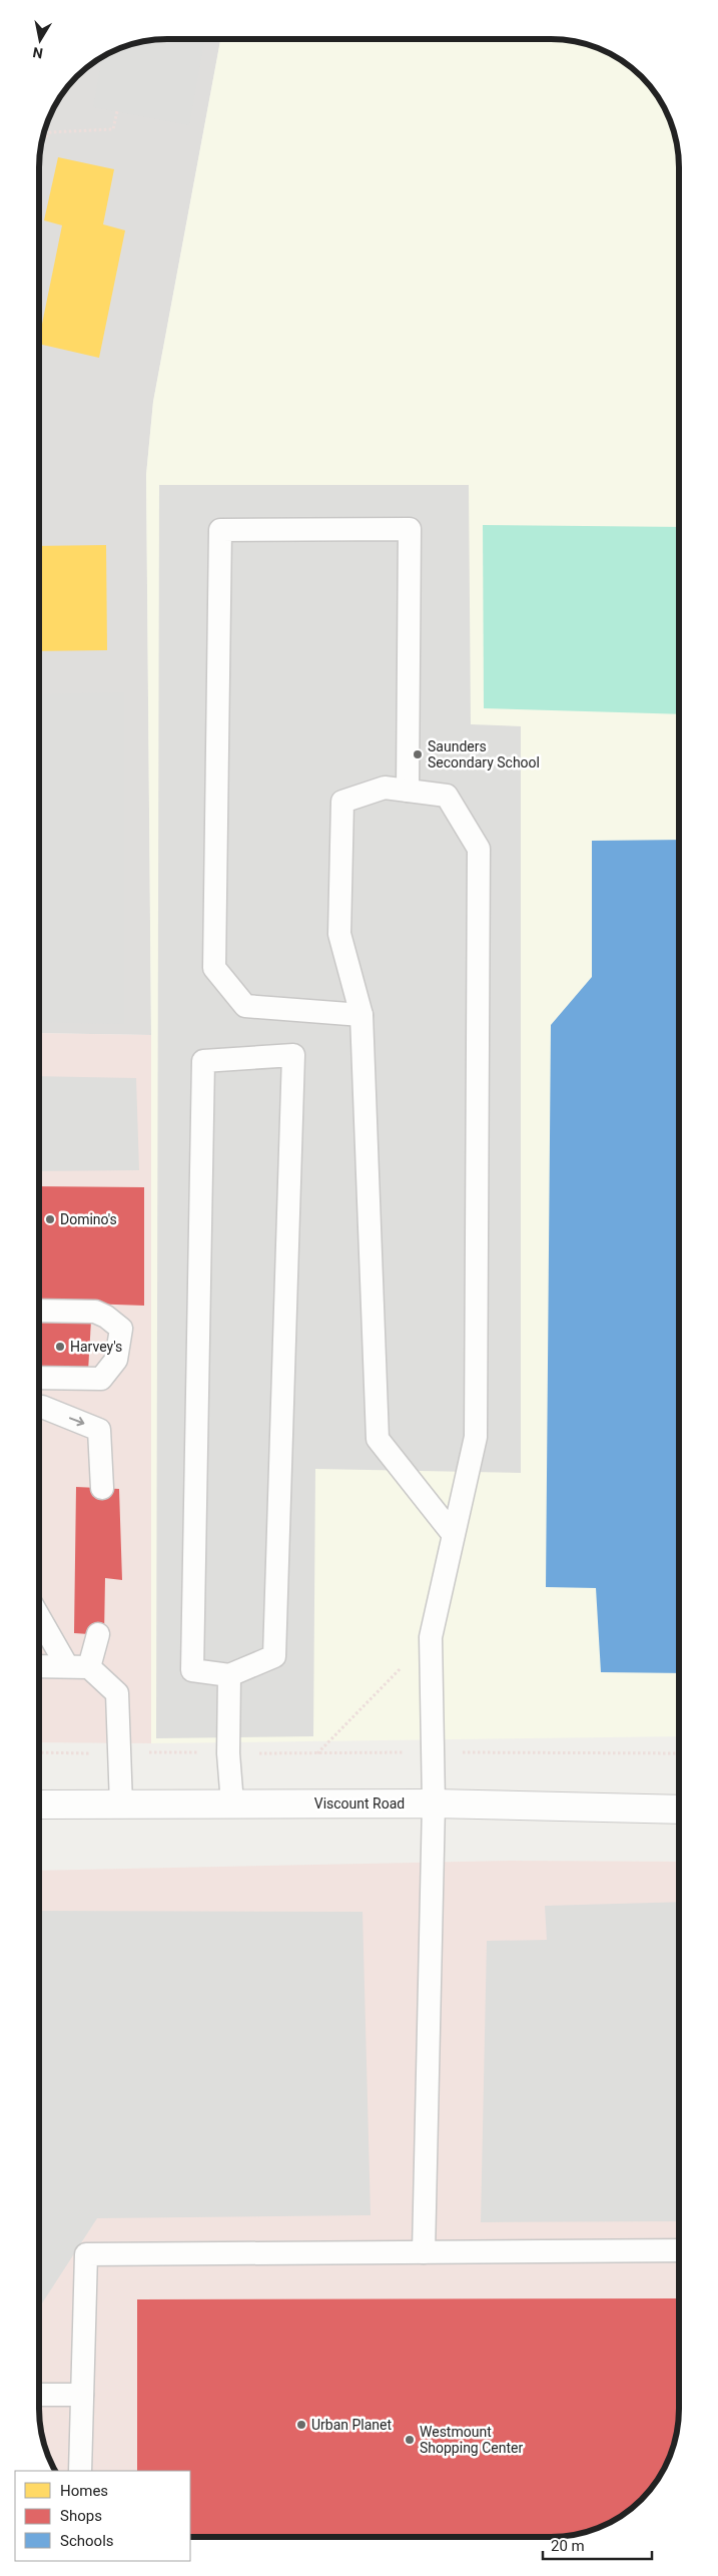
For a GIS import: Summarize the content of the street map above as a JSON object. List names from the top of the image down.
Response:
{
  "streets": {
    "street": ["Viscount Road"]
  },
  "places": [
    "Saunders Secondary School",
    "Domino's",
    "Harvey's",
    "Urban Planet",
    "Westmount Shopping Center"
  ],
  "legend": ["Homes", "Shops", "Schools"],
  "scale_bar": "20 m",
  "north": "bottom"
}
